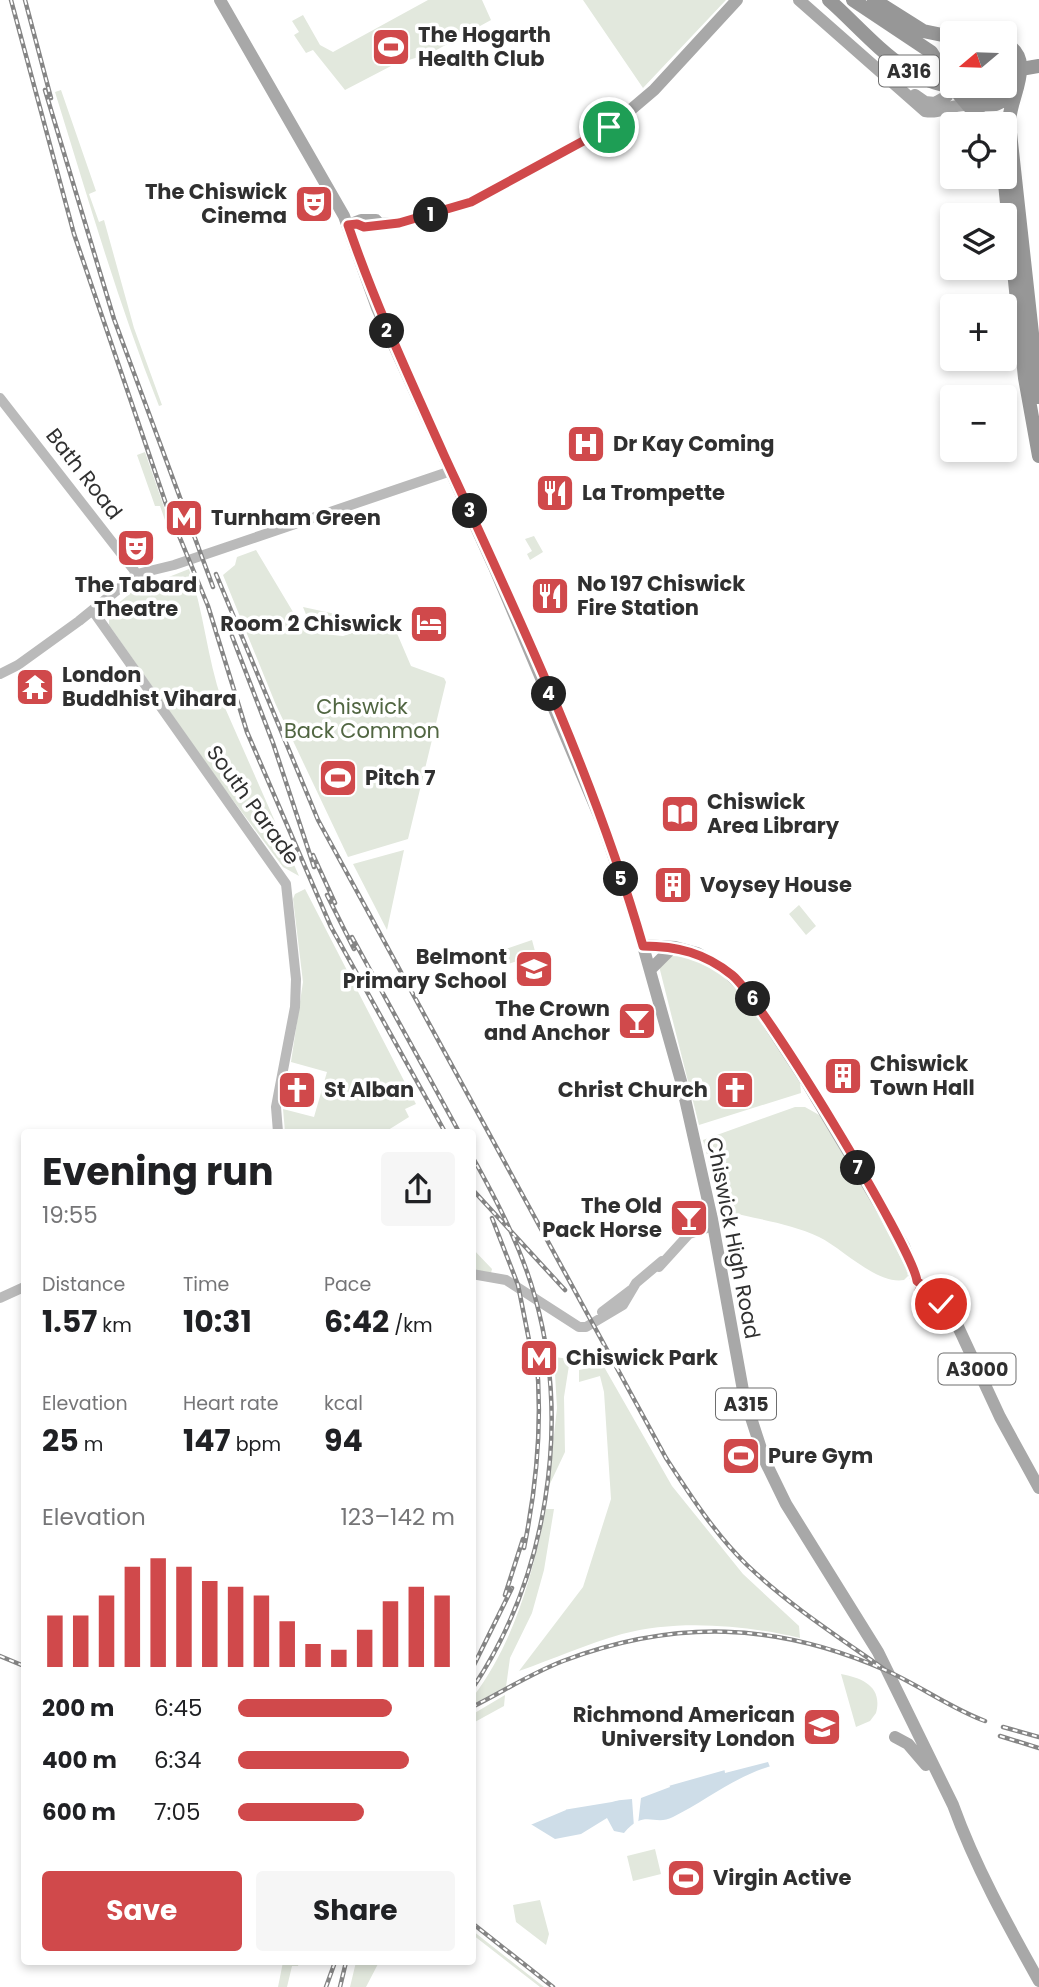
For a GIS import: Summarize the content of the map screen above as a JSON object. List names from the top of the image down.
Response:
{
  "streets": {
    "highway": ["A316"],
    "main road": [
      "Bath Road",
      "South Parade",
      "Chiswick High Road",
      "A3000",
      "A315"
    ]
  },
  "crossings": [
    ["Chiswick High Road", "A3000"]
  ],
  "parks": ["Chiswick Back Common"],
  "places": {
    "sports": [
      "The Hogarth Health Club",
      "Pitch 7",
      "Pure Gym",
      "Virgin Active"
    ],
    "theatre": ["The Chiswick Cinema", "The Tabard Theatre"],
    "hospital": ["Dr Kay Coming"],
    "restaurant": ["La Trompette", "No 197 Chiswick Fire Station"],
    "metro station": ["Turnham Green", "Chiswick Park"],
    "hotel": ["Room 2 Chiswick"],
    "temple": ["London Buddhist Vihara"],
    "library": ["Chiswick Area Library"],
    "building": ["Voysey House", "Chiswick Town Hall"],
    "school or university": ["Belmont Primary School", "Richmond American University London"],
    "bar": ["The Crown and Anchor", "The Old Pack Horse"],
    "church": ["St Alban", "Christ Church"]
  },
  "north": "left",
  "page": {
    "map_buttons": ["+", "−"],
    "pins": [
      "1",
      "2",
      "3",
      "4",
      "5",
      "6",
      "7"
    ],
    "heading": ["Evening run", "19:55"],
    "stats": [
      ["Distance", "1.57 km"],
      ["Time", "10:31"],
      ["Pace", "6:42 /km"],
      ["Elevation", "25 m"],
      ["Heart rate", "147 bpm"],
      ["kcal", "94"]
    ],
    "chart": ["Elevation", "123–142 m"],
    "list": [
      {
        "name": "200 m",
        "note": "6:45"
      },
      {
        "name": "400 m",
        "note": "6:34"
      },
      {
        "name": "600 m",
        "note": "7:05"
      }
    ],
    "buttons": ["Save", "Share"]
  }
}
